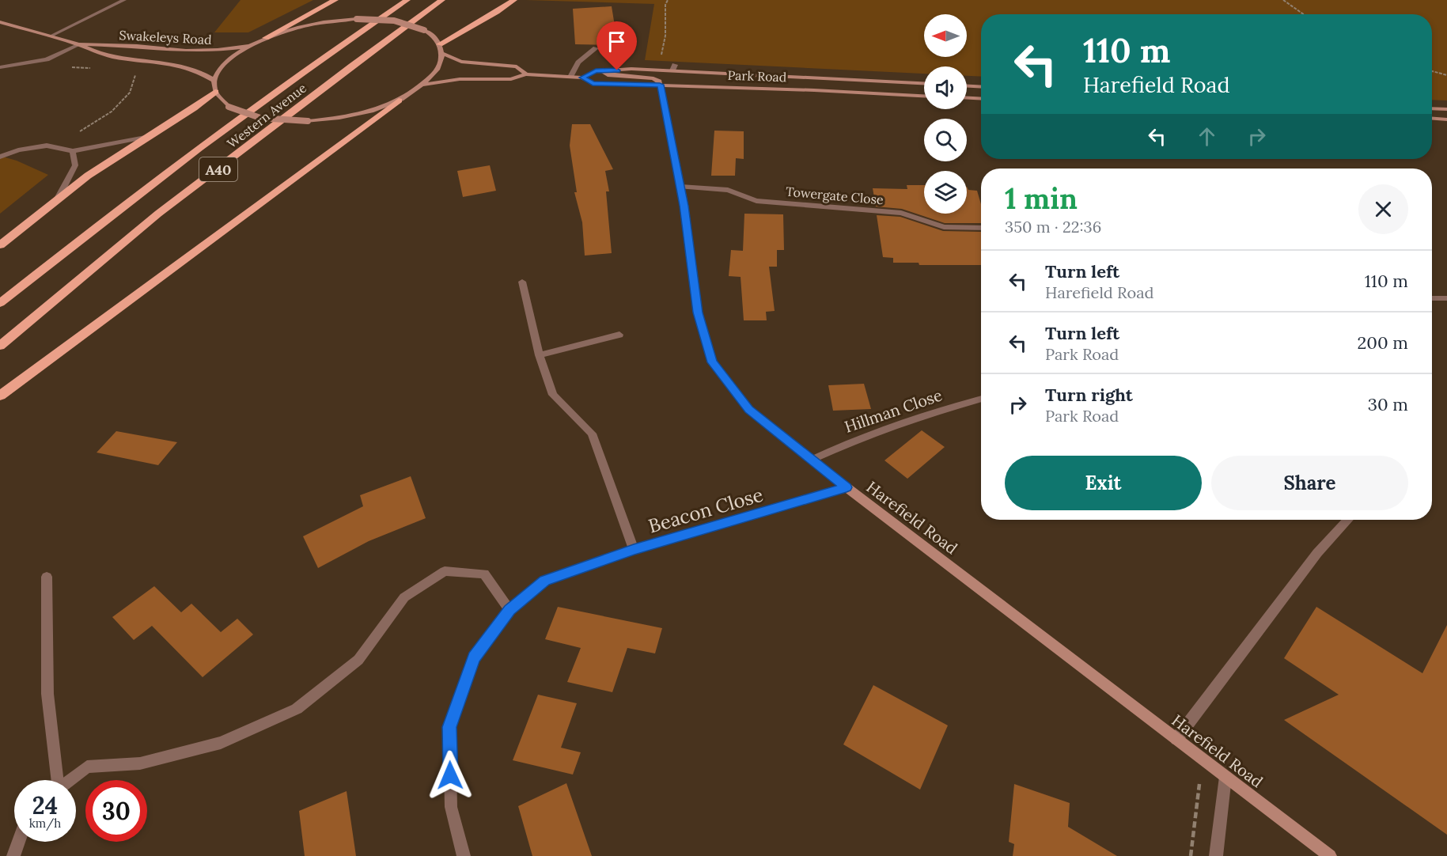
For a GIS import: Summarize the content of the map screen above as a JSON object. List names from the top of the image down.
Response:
{
  "streets": {
    "highway": ["Western Avenue", "A40"],
    "main road": ["Swakeleys Road", "Park Road", "Harefield Road"],
    "street": ["Towergate Close", "Hillman Close", "Beacon Close"]
  },
  "crossings": [
    ["Park Road", "Harefield Road"],
    ["Towergate Close", "Harefield Road"],
    ["Hillman Close", "Harefield Road"],
    ["Beacon Close", "Harefield Road"]
  ],
  "north": "left",
  "page": {
    "turn": ["110 m", "Harefield Road"],
    "heading": ["1 min", "350 m · 22:36"],
    "list": [
      {
        "name": "Turn left",
        "note": "Harefield Road",
        "value": "110 m"
      },
      {
        "name": "Turn left",
        "note": "Park Road",
        "value": "200 m"
      },
      {
        "name": "Turn right",
        "note": "Park Road",
        "value": "30 m"
      }
    ],
    "buttons": ["Exit", "Share"],
    "speed": "24 km/h",
    "limit": "30"
  }
}
